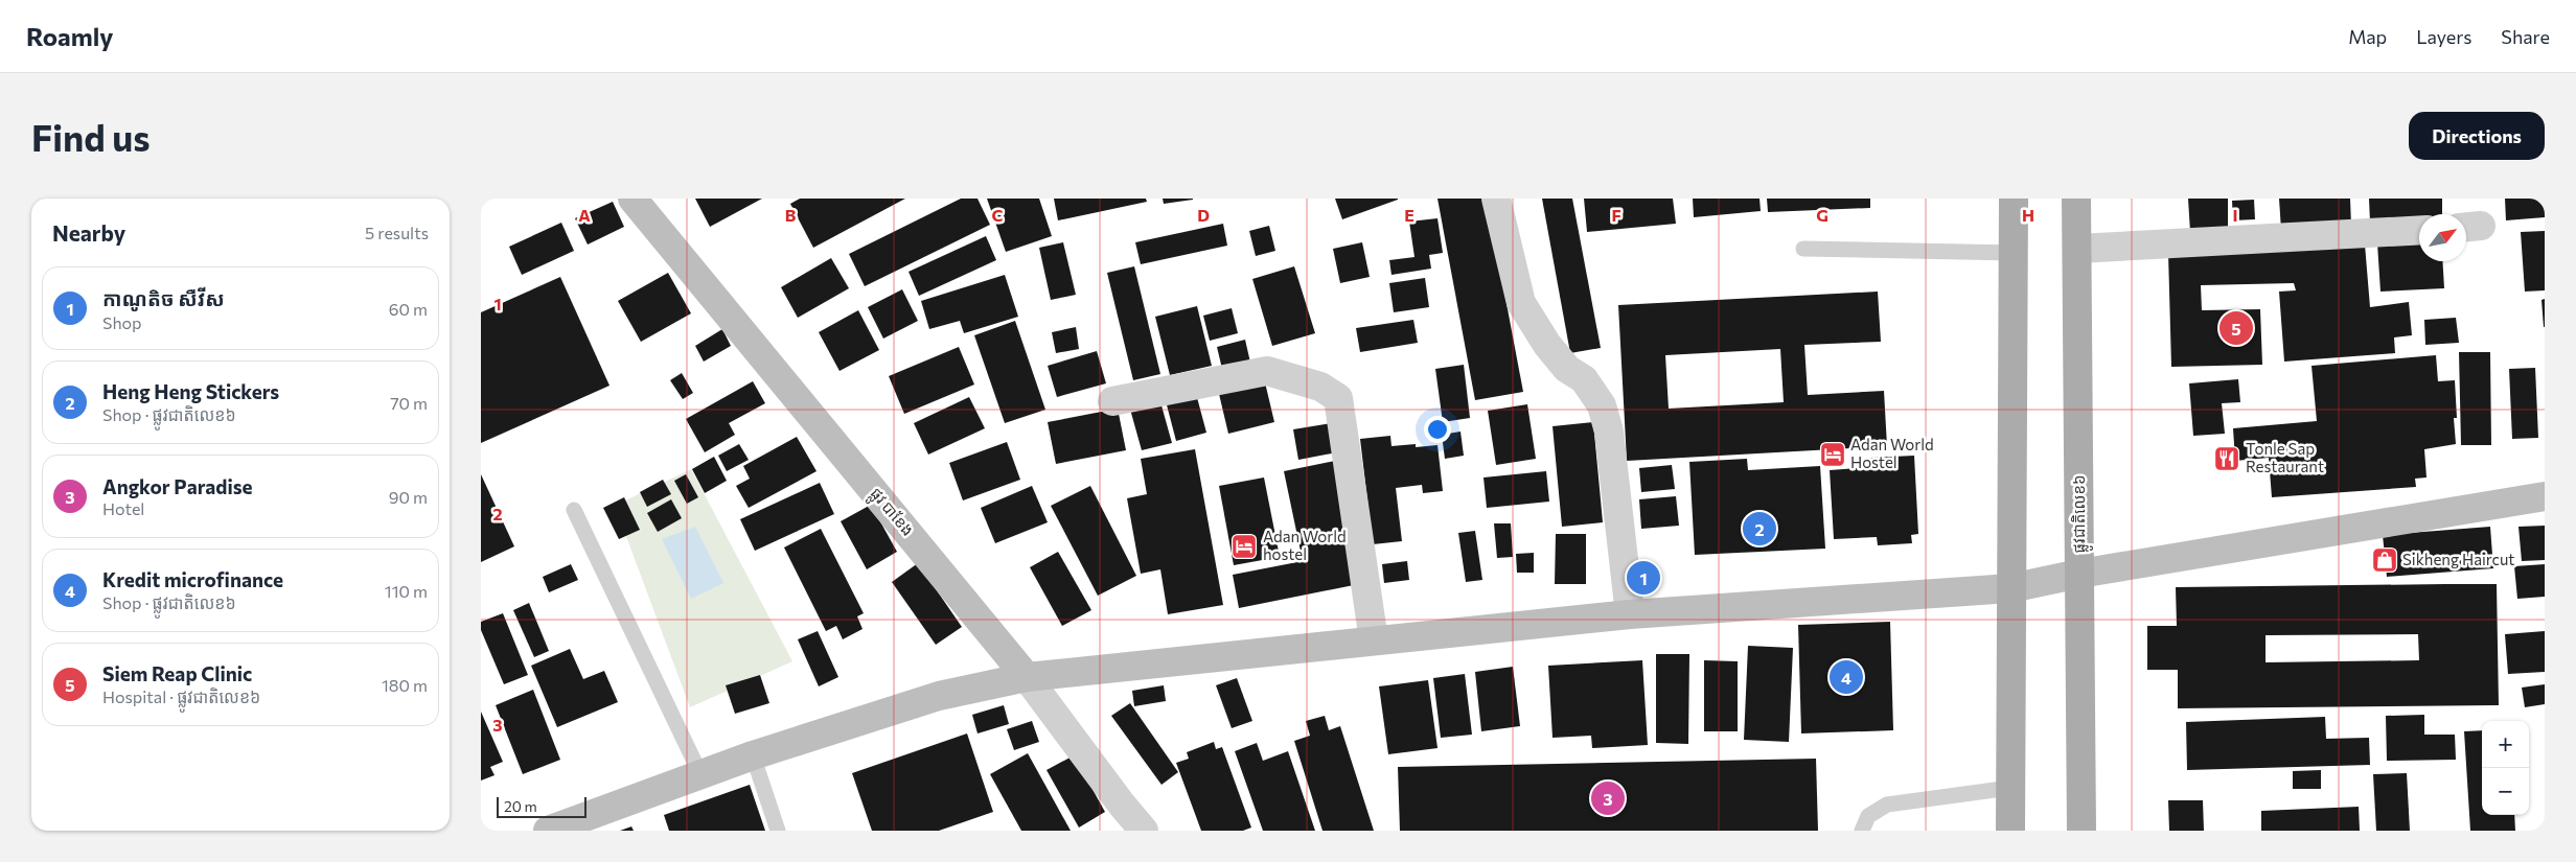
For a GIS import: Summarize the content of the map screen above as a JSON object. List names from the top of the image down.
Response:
{
  "streets": {
    "main road": ["ផ្លូវជាតិលេខ៦"],
    "street": ["ផ្លូវ បាខែង"]
  },
  "places": {
    "hotel": ["Adan World Hostel", "Adan World hostel"],
    "restaurant": ["Tonle Sap Restaurant"],
    "shop": ["Sikheng Haircut"]
  },
  "scale_bar": "20 m",
  "north": "top right",
  "page": {
    "header": "Roamly",
    "nav": ["Map", "Layers", "Share"],
    "buttons": "Directions",
    "title": "Find us",
    "heading": ["Nearby", "5 results"],
    "list": [
      {
        "mark": "1",
        "name": "កាណូតិច សឺវីស",
        "note": "Shop",
        "value": "60 m"
      },
      {
        "mark": "2",
        "name": "Heng Heng Stickers",
        "note": "Shop · ផ្លូវជាតិលេខ៦",
        "value": "70 m"
      },
      {
        "mark": "3",
        "name": "Angkor Paradise",
        "note": "Hotel",
        "value": "90 m"
      },
      {
        "mark": "4",
        "name": "Kredit microfinance",
        "note": "Shop · ផ្លូវជាតិលេខ៦",
        "value": "110 m"
      },
      {
        "mark": "5",
        "name": "Siem Reap Clinic",
        "note": "Hospital · ផ្លូវជាតិលេខ៦",
        "value": "180 m"
      }
    ],
    "pins": [
      "5",
      "2",
      "1",
      "4",
      "3"
    ],
    "map_buttons": ["+", "−"],
    "scale": "20 m"
  },
  "grid": {
    "columns": [
      "A",
      "B",
      "C",
      "D",
      "E",
      "F",
      "G",
      "H",
      "I"
    ],
    "rows": ["1", "2", "3"]
  }
}
